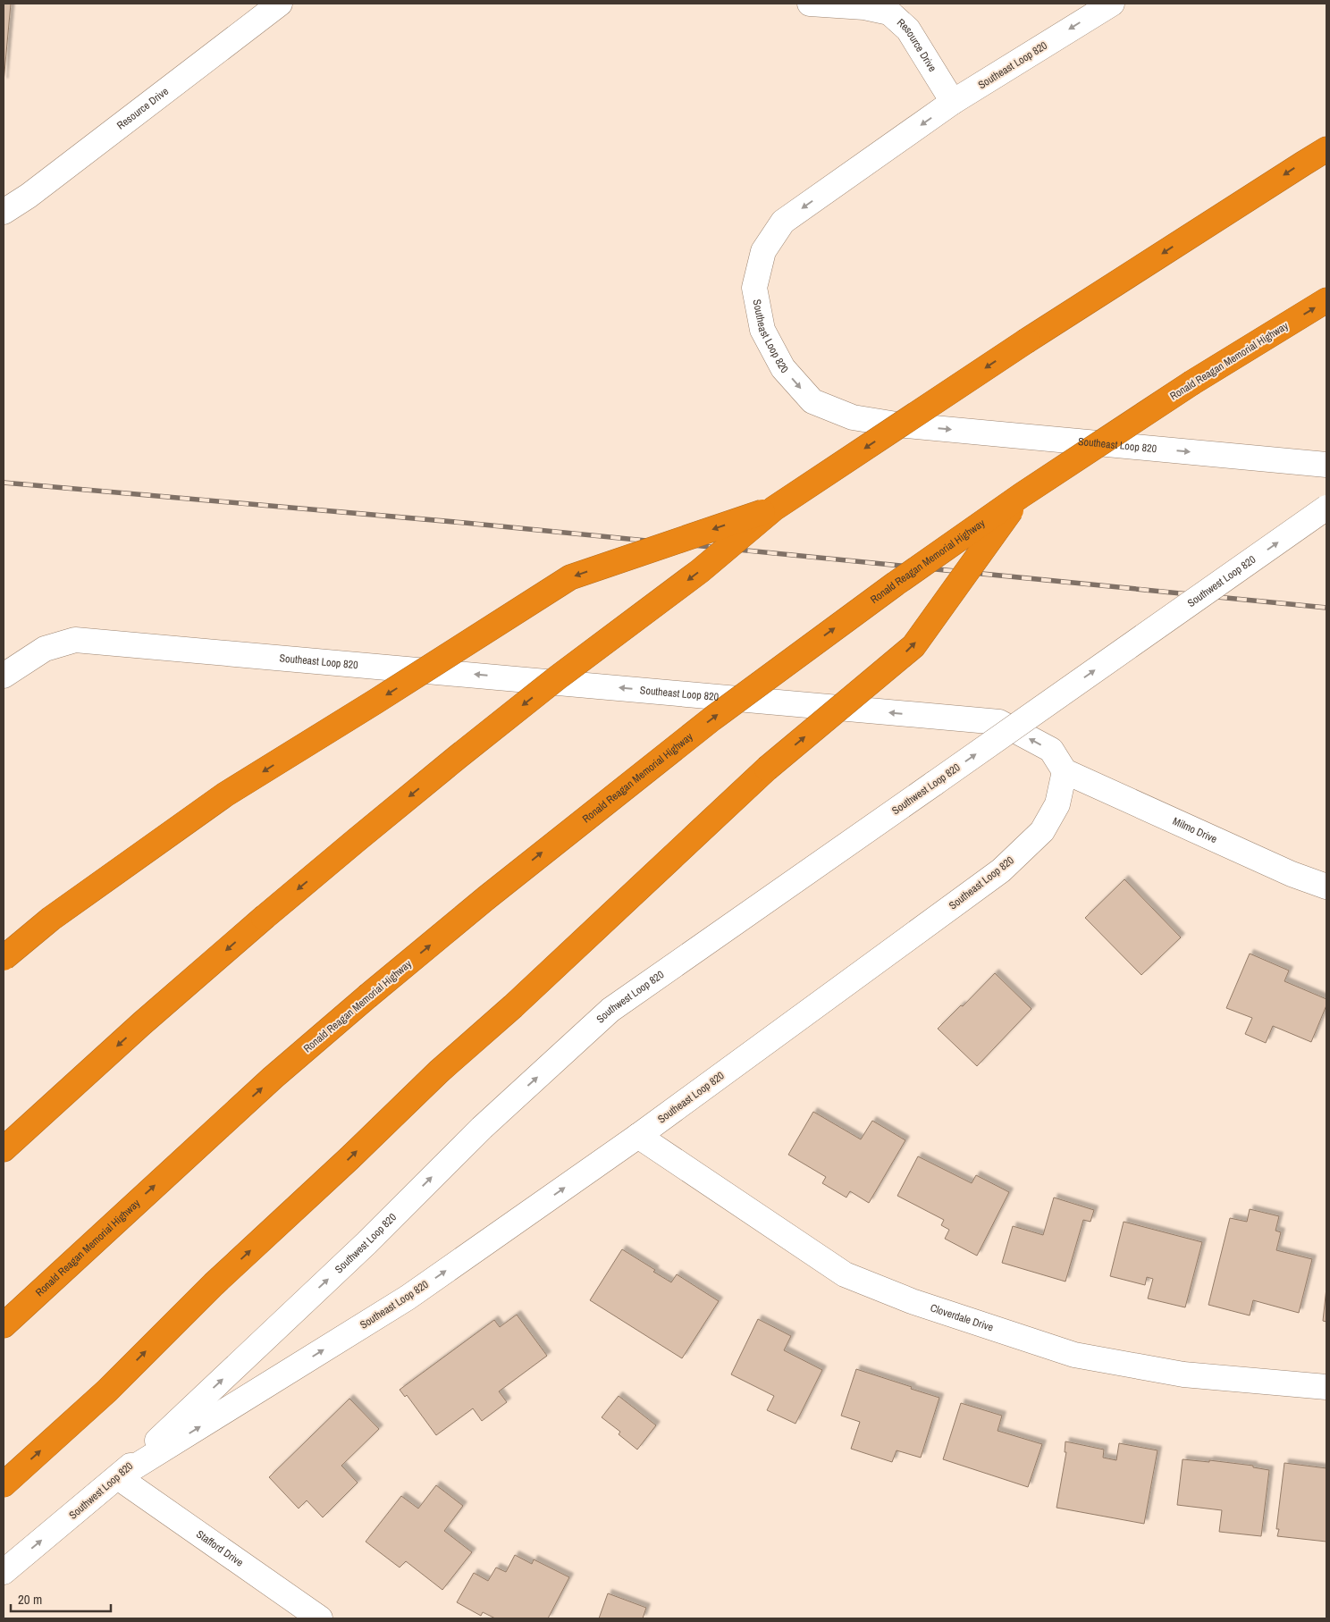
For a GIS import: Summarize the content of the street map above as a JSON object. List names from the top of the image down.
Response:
{
  "streets": {
    "highway": ["Ronald Reagan Memorial Highway"],
    "main road": [
      "Resource Drive",
      "Southeast Loop 820",
      "Southwest Loop 820",
      "Milmo Drive",
      "Cloverdale Drive",
      "Stafford Drive"
    ]
  },
  "crossings": [
    ["Resource Drive", "Southeast Loop 820"],
    ["Southeast Loop 820", "Southwest Loop 820"],
    ["Southeast Loop 820", "Milmo Drive"],
    ["Southeast Loop 820", "Cloverdale Drive"],
    ["Southeast Loop 820", "Stafford Drive"],
    ["Southwest Loop 820", "Stafford Drive"]
  ],
  "one_way": ["Southwest Loop 820"],
  "scale_bar": "20 m"
}
